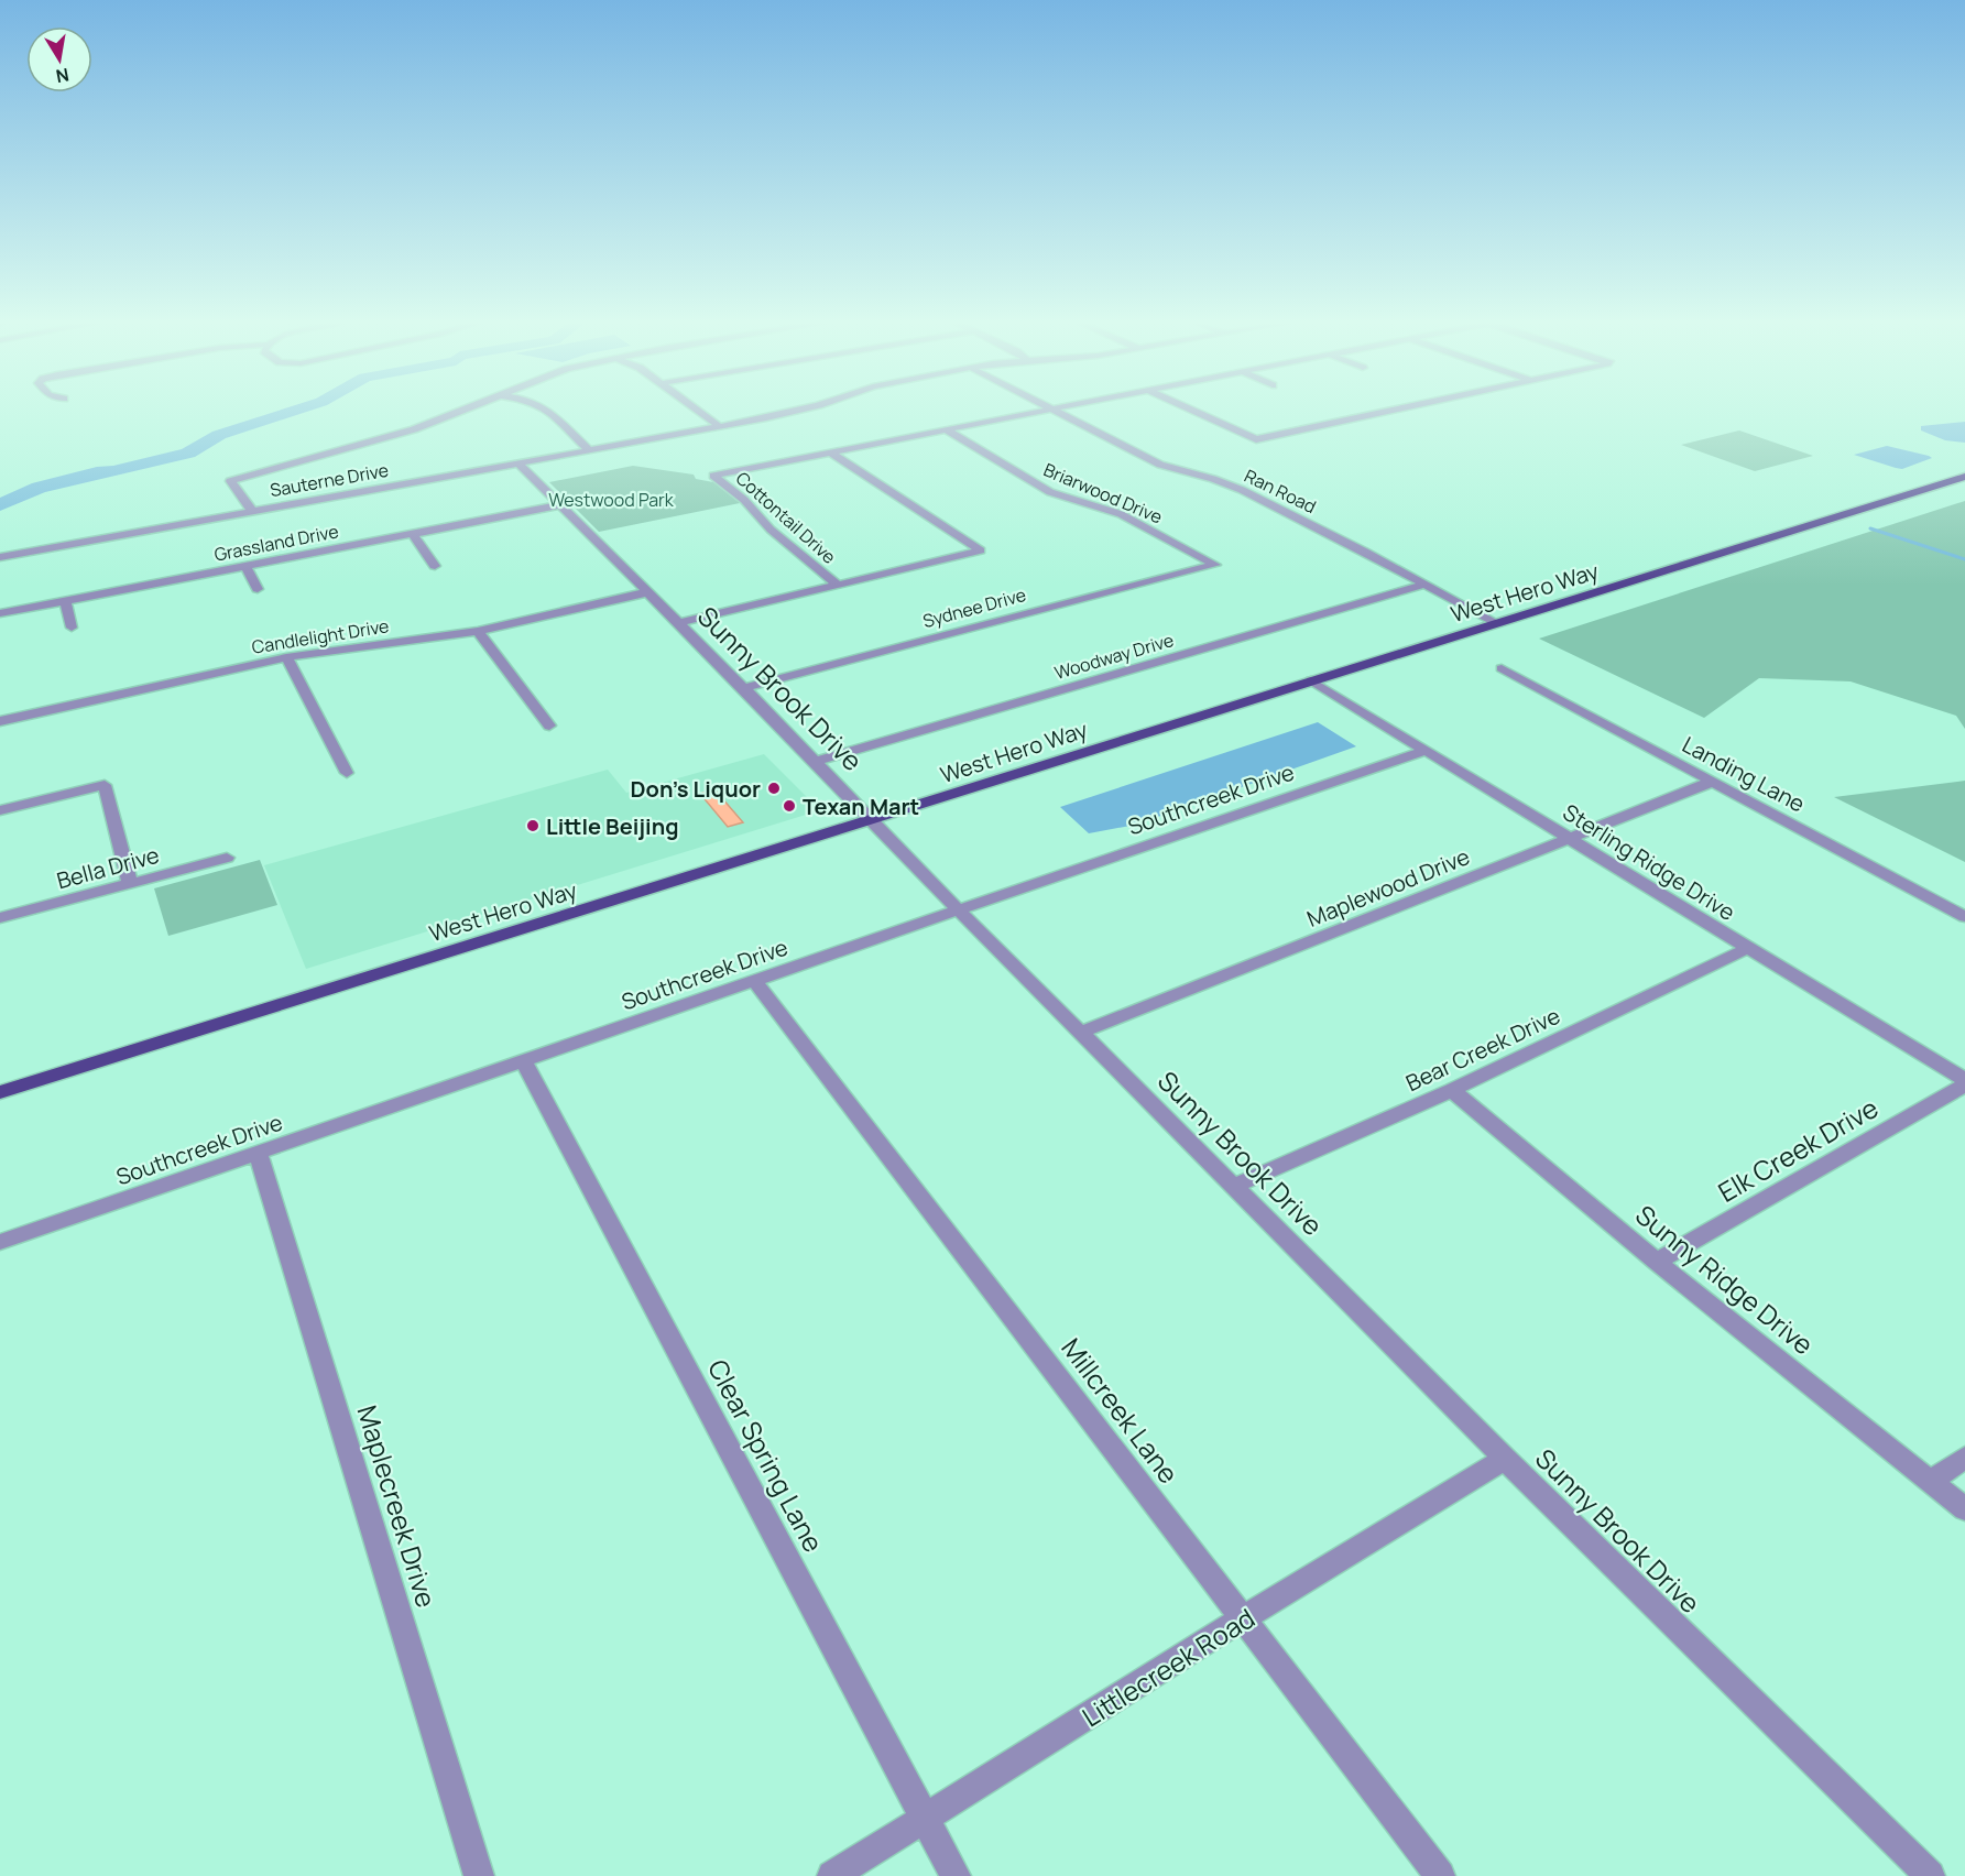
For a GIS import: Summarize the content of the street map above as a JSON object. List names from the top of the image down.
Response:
{
  "streets": {
    "main road": ["West Hero Way"],
    "street": [
      "Sauterne Drive",
      "Ran Road",
      "Briarwood Drive",
      "Cottontail Drive",
      "Grassland Drive",
      "Sydnee Drive",
      "Candlelight Drive",
      "Woodway Drive",
      "Sunny Brook Drive",
      "Landing Lane",
      "Southcreek Drive",
      "Sterling Ridge Drive",
      "Bella Drive",
      "Maplewood Drive",
      "Bear Creek Drive",
      "Elk Creek Drive",
      "Sunny Ridge Drive",
      "Millcreek Lane",
      "Clear Spring Lane",
      "Maplecreek Drive",
      "Littlecreek Road"
    ]
  },
  "crossings": [
    ["Sauterne Drive", "Sunny Brook Drive"],
    ["Ran Road", "West Hero Way"],
    ["Ran Road", "Woodway Drive"],
    ["Briarwood Drive", "Cottontail Drive"],
    ["Briarwood Drive", "Sydnee Drive"],
    ["Grassland Drive", "Sunny Brook Drive"],
    ["West Hero Way", "Sunny Brook Drive"],
    ["West Hero Way", "Sterling Ridge Drive"],
    ["Sydnee Drive", "Sunny Brook Drive"],
    ["Candlelight Drive", "Sunny Brook Drive"],
    ["Woodway Drive", "Sunny Brook Drive"],
    ["Sunny Brook Drive", "Southcreek Drive"],
    ["Sunny Brook Drive", "Maplewood Drive"],
    ["Sunny Brook Drive", "Bear Creek Drive"],
    ["Sunny Brook Drive", "Littlecreek Road"],
    ["Landing Lane", "Maplewood Drive"],
    ["Southcreek Drive", "Sterling Ridge Drive"],
    ["Southcreek Drive", "Millcreek Lane"],
    ["Southcreek Drive", "Clear Spring Lane"],
    ["Southcreek Drive", "Maplecreek Drive"],
    ["Sterling Ridge Drive", "Maplewood Drive"],
    ["Sterling Ridge Drive", "Bear Creek Drive"],
    ["Sterling Ridge Drive", "Elk Creek Drive"],
    ["Bear Creek Drive", "Sunny Ridge Drive"],
    ["Elk Creek Drive", "Sunny Ridge Drive"],
    ["Millcreek Lane", "Littlecreek Road"],
    ["Clear Spring Lane", "Littlecreek Road"]
  ],
  "parks": ["Westwood Park"],
  "places": ["Don's Liquor", "Texan Mart", "Little Beijing"],
  "north": "bottom"
}
